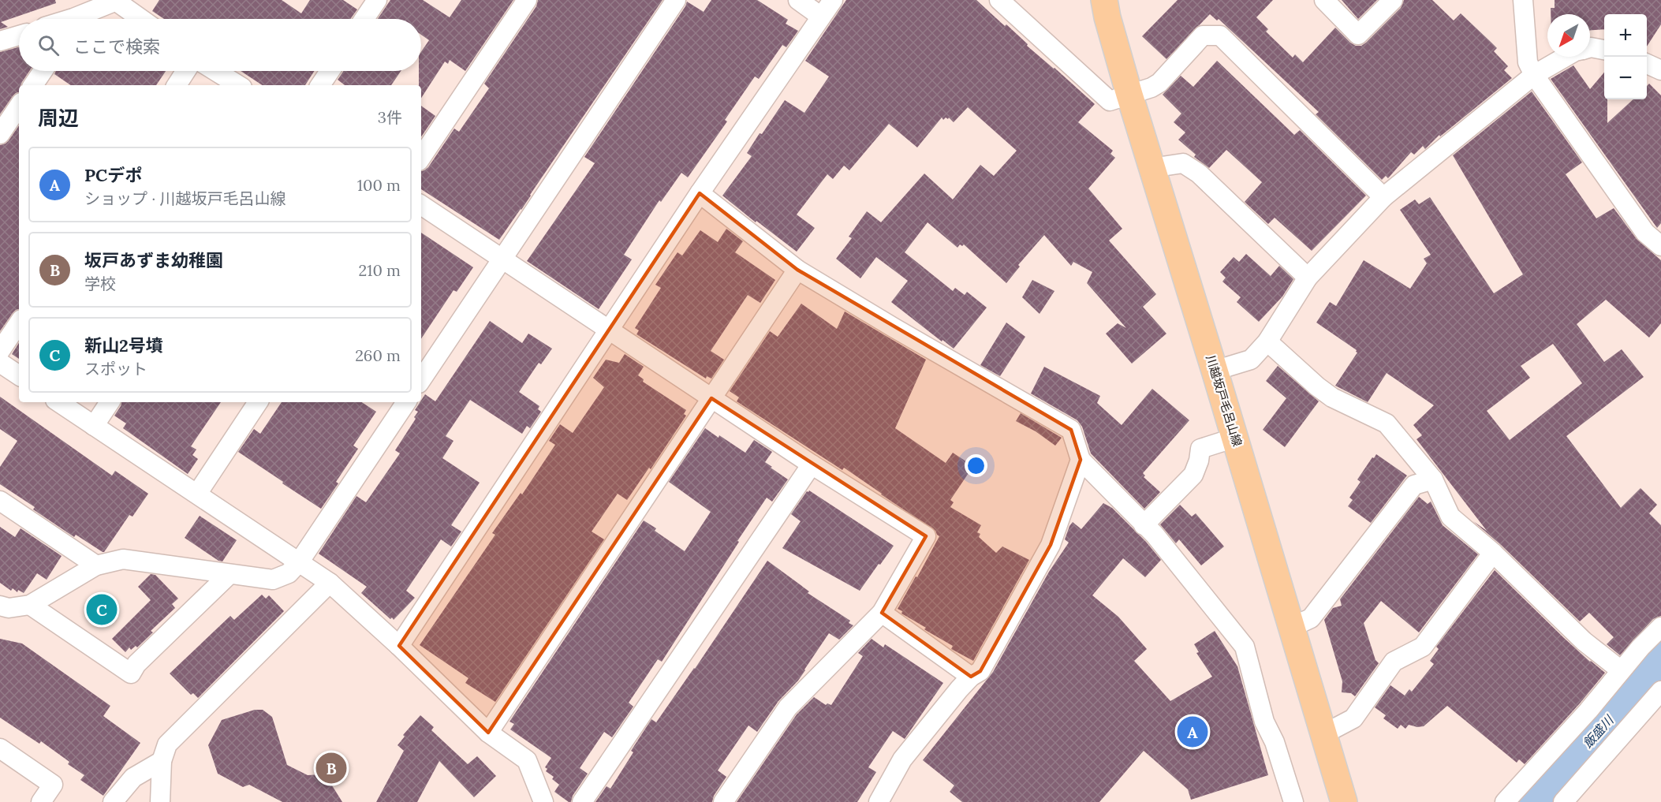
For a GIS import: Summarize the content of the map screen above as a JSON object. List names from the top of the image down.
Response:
{
  "streets": {
    "main road": ["川越坂戸毛呂山線"]
  },
  "water": ["飯盛川"],
  "north": "bottom left",
  "page": {
    "map_buttons": ["+", "−"],
    "search": "ここで検索",
    "heading": ["周辺", "3件"],
    "list": [
      {
        "mark": "A",
        "name": "PCデポ",
        "note": "ショップ · 川越坂戸毛呂山線",
        "value": "100 m"
      },
      {
        "mark": "B",
        "name": "坂戸あずま幼稚園",
        "note": "学校",
        "value": "210 m"
      },
      {
        "mark": "C",
        "name": "新山2号墳",
        "note": "スポット",
        "value": "260 m"
      }
    ],
    "pins": ["C", "A", "B"]
  }
}
